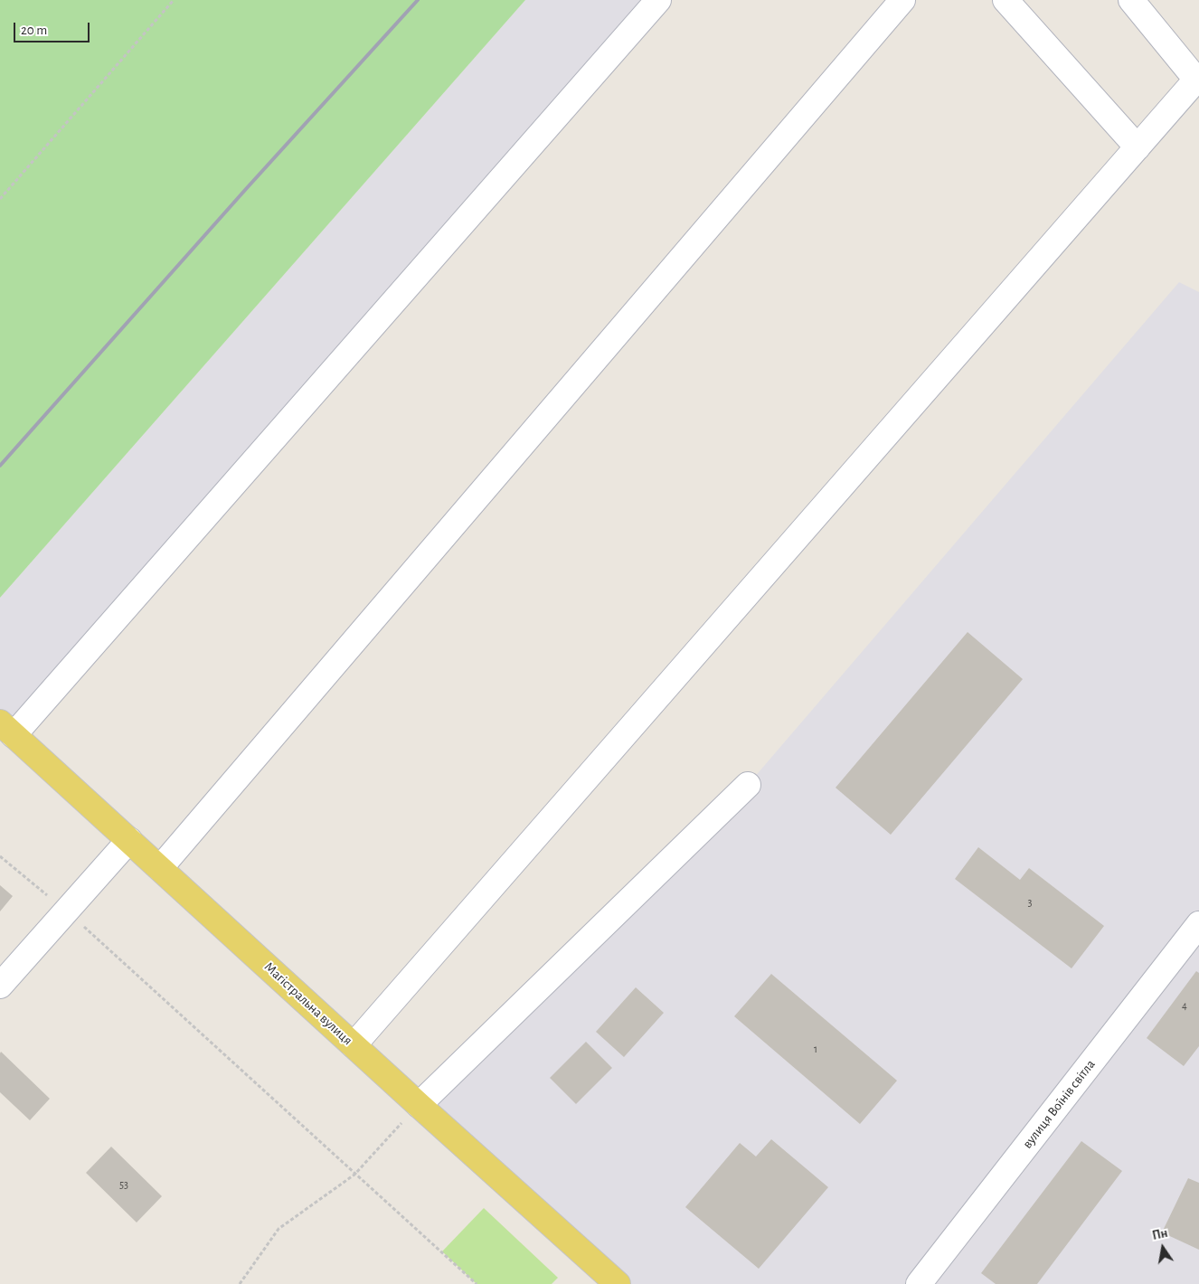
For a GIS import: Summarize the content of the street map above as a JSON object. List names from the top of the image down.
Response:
{
  "streets": {
    "main road": ["Магістральна вулиця"],
    "street": ["вулиця Воїнів світла"]
  },
  "house_numbers": [
    "3",
    "4",
    "1",
    "53"
  ],
  "scale_bar": "20 m",
  "north": "top"
}
